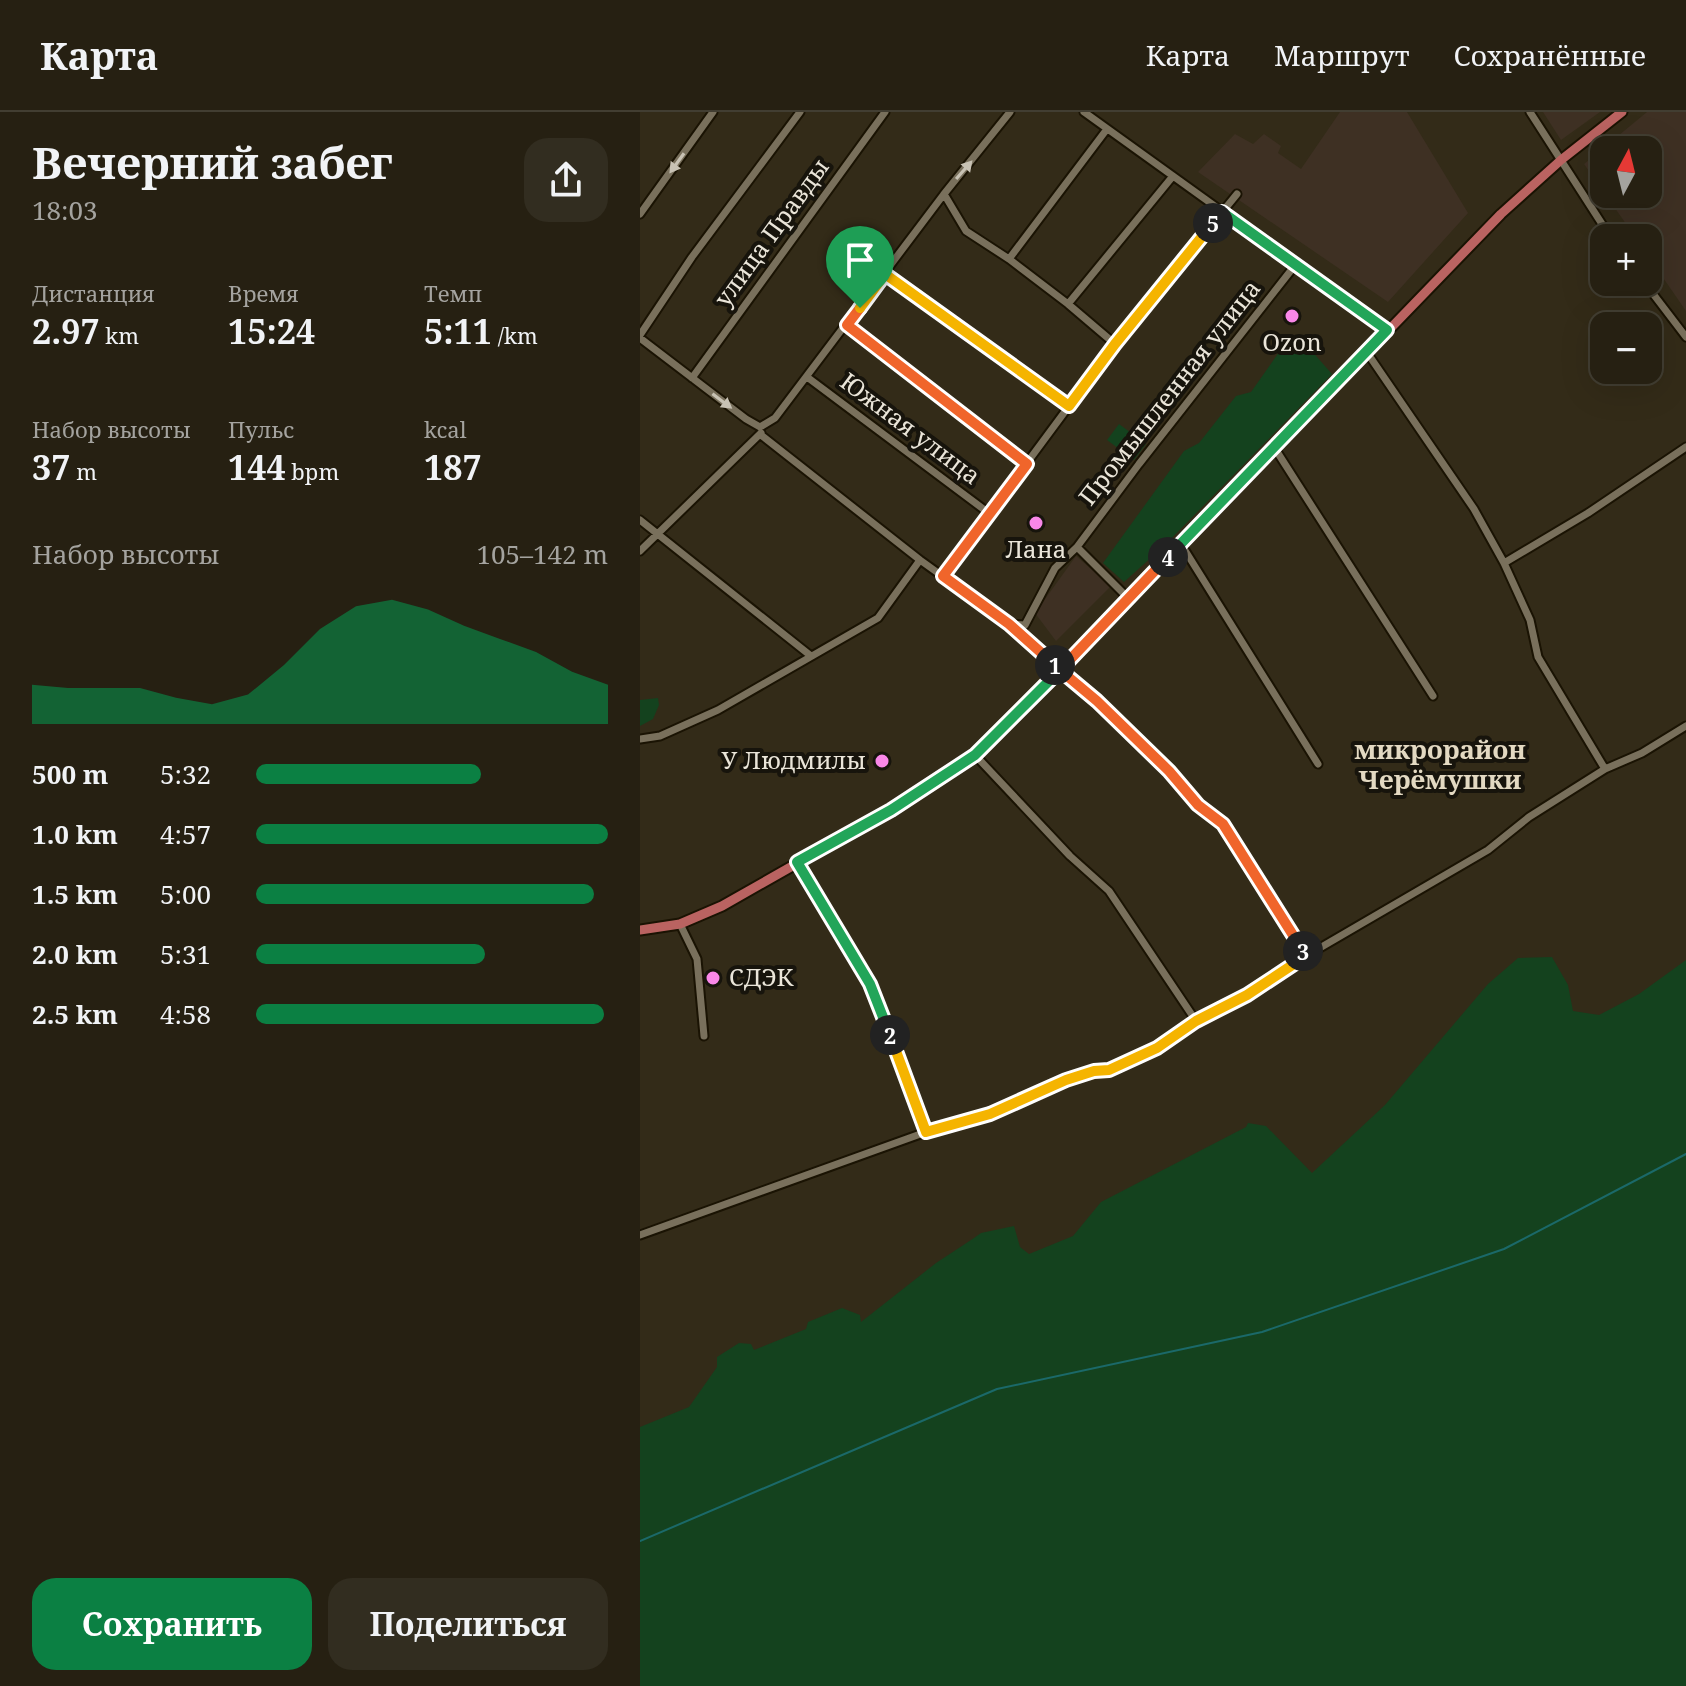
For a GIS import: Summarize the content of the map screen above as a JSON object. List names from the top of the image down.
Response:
{
  "streets": {
    "street": ["улица Правды", "Промышленная улица", "Южная улица"]
  },
  "districts": ["микрорайон Черёмушки"],
  "places": [
    "Ozon",
    "Лана",
    "У Людмилы",
    "СДЭК"
  ],
  "north": "top",
  "page": {
    "header": "Карта",
    "nav": ["Карта", "Маршрут", "Сохранённые"],
    "heading": ["Вечерний забег", "18:03"],
    "map_buttons": ["+", "−"],
    "pins": [
      "5",
      "4",
      "1",
      "3",
      "2"
    ],
    "stats": [
      ["Дистанция", "2.97 km"],
      ["Время", "15:24"],
      ["Темп", "5:11 /km"],
      ["Набор высоты", "37 m"],
      ["Пульс", "144 bpm"],
      ["kcal", "187"]
    ],
    "chart": ["Набор высоты", "105–142 m"],
    "list": [
      {
        "name": "500 m",
        "note": "5:32"
      },
      {
        "name": "1.0 km",
        "note": "4:57"
      },
      {
        "name": "1.5 km",
        "note": "5:00"
      },
      {
        "name": "2.0 km",
        "note": "5:31"
      },
      {
        "name": "2.5 km",
        "note": "4:58"
      }
    ],
    "buttons": ["Сохранить", "Поделиться"]
  }
}
